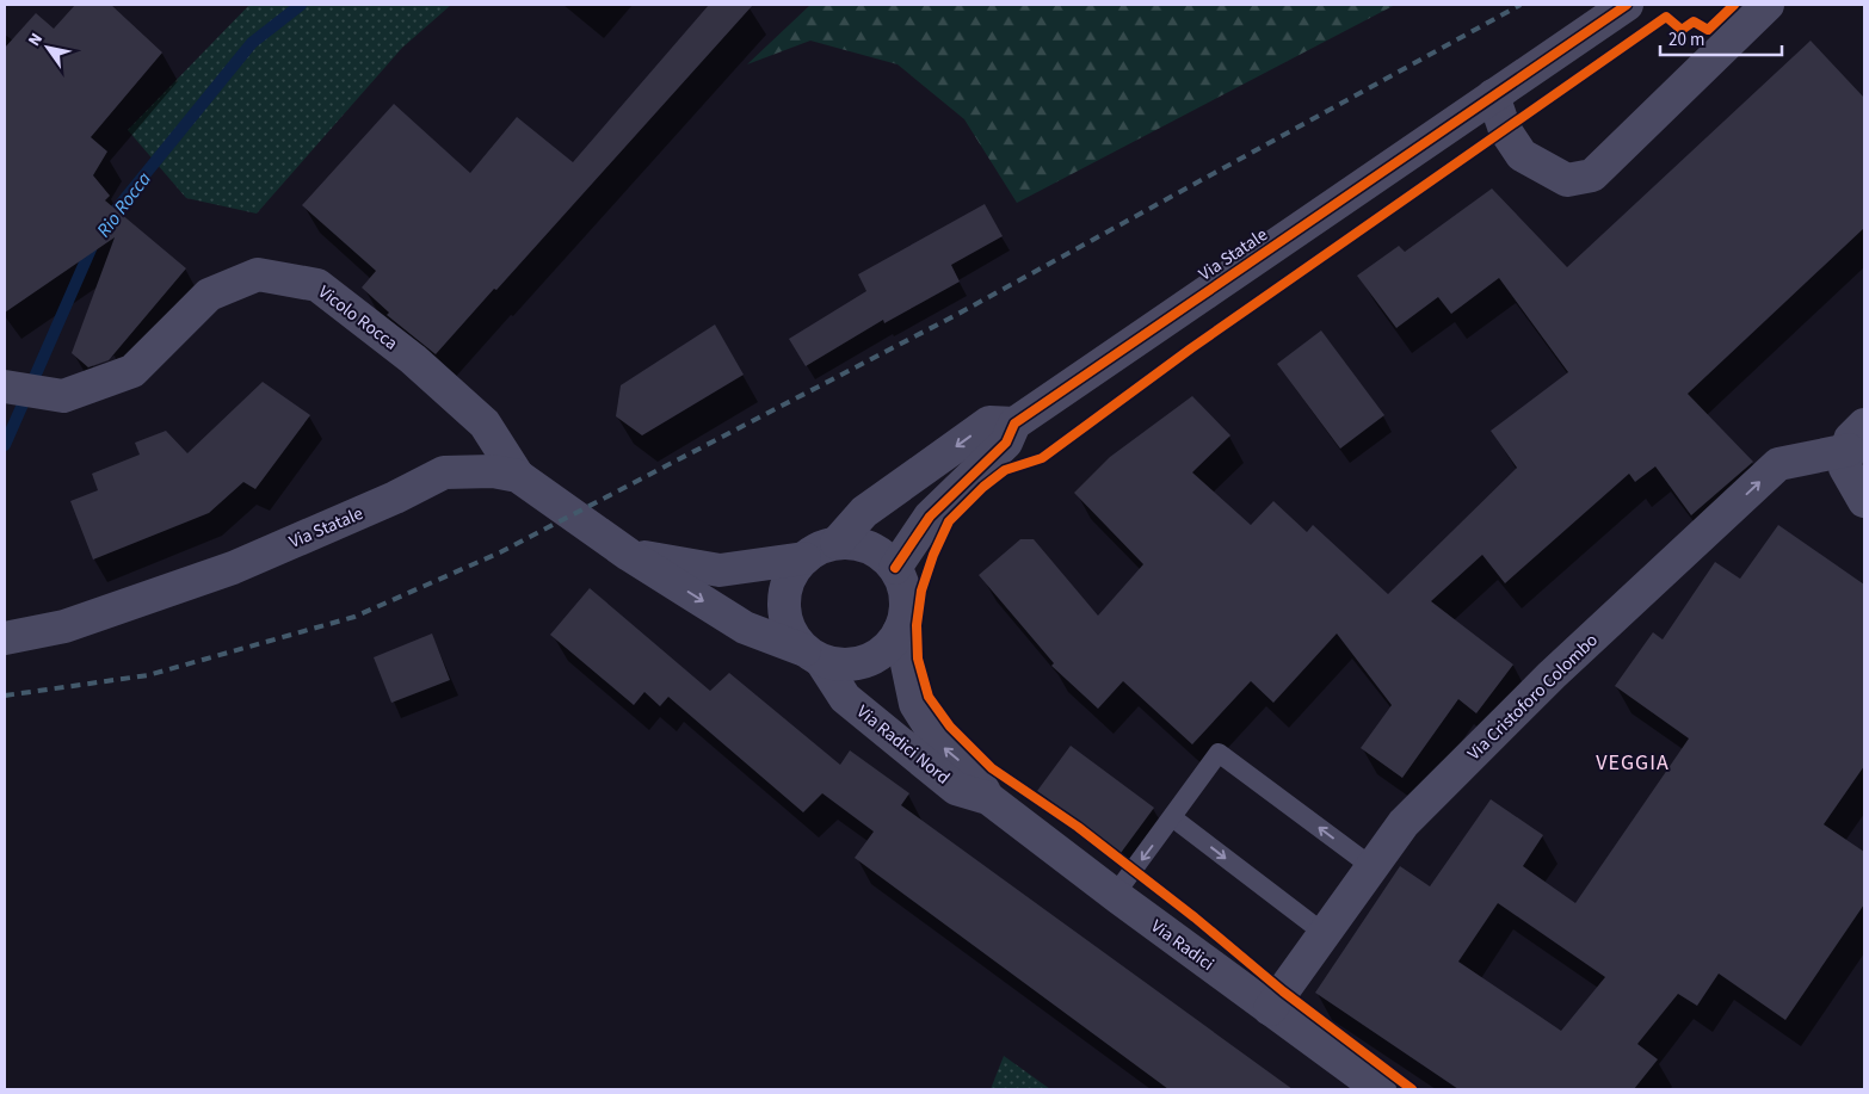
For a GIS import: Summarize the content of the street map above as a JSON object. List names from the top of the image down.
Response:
{
  "streets": {
    "street": [
      "Via Statale",
      "Vicolo Rocca",
      "Via Cristoforo Colombo",
      "Via Radici Nord",
      "Via Radici"
    ]
  },
  "crossings": [
    ["Via Statale", "Vicolo Rocca"],
    ["Via Statale", "Via Radici Nord"],
    ["Via Cristoforo Colombo", "Via Radici"],
    ["Via Radici Nord", "Via Radici"]
  ],
  "one_way": ["Via Cristoforo Colombo"],
  "districts": ["VEGGIA"],
  "water": ["Rio Rocca"],
  "scale_bar": "20 m",
  "north": "top left"
}
